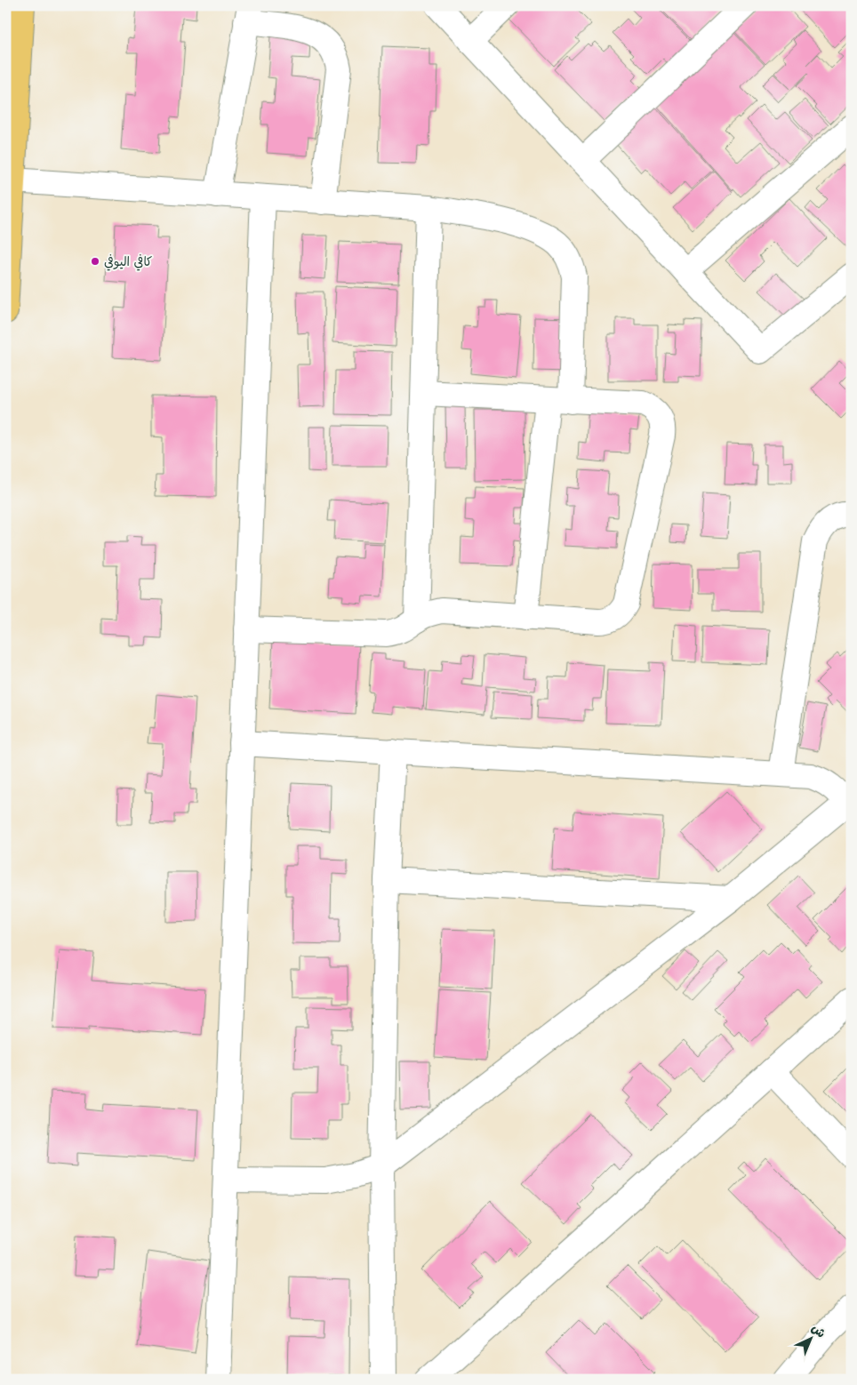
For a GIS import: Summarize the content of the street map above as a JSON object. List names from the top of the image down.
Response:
{
  "places": ["كافي اليوفي"],
  "north": "top right"
}
